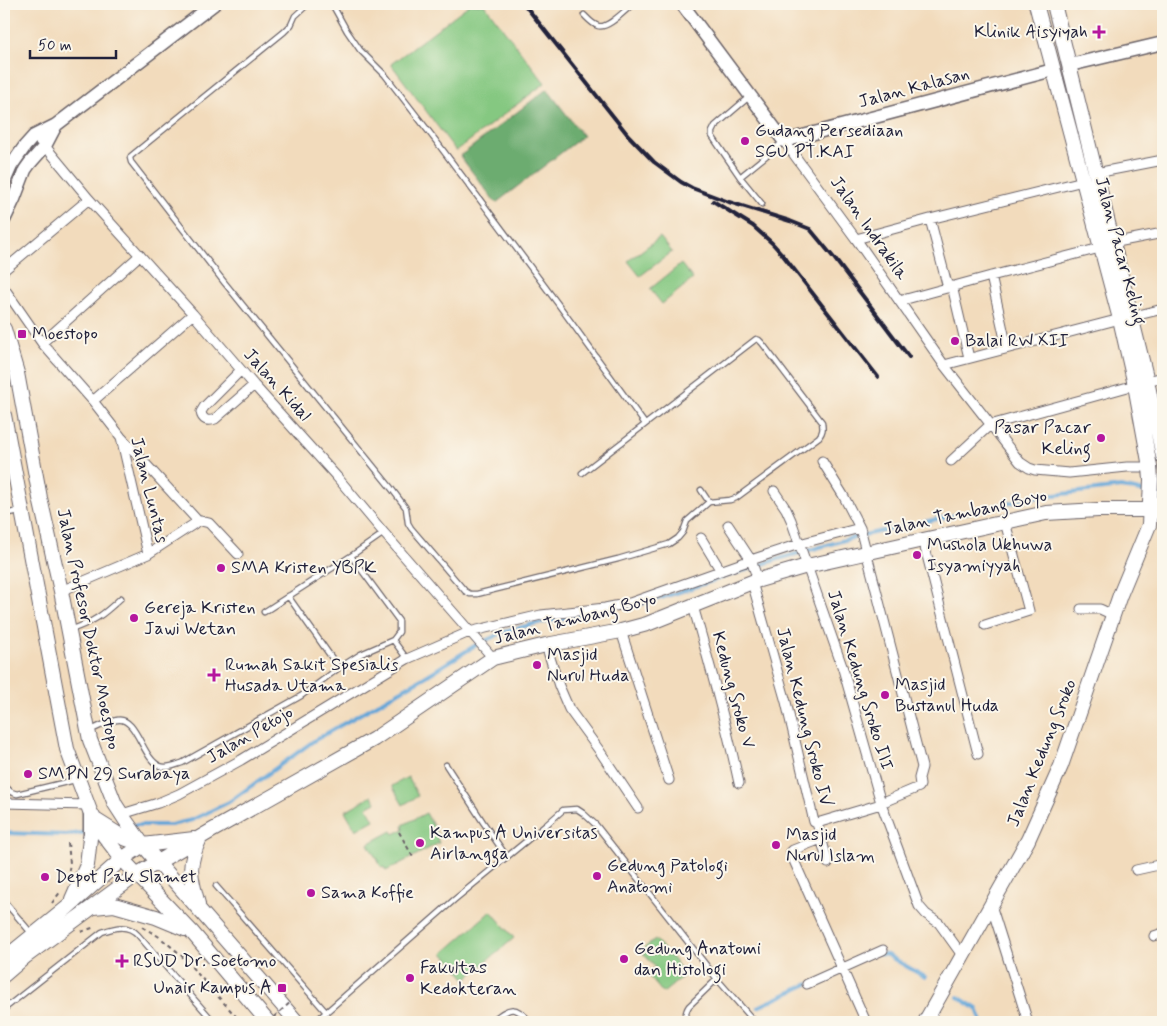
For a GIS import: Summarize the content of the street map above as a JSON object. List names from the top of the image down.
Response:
{
  "streets": {
    "main road": [
      "Jalan Pacar Keling",
      "Jalan Tambang Boyo",
      "Jalan Profesor Doktor Moestopo",
      "Jalan Kedung Sroko"
    ],
    "street": [
      "Jalan Kalasan",
      "Jalan Indrakila",
      "Jalan Kidal",
      "Jalan Luntas",
      "Jalan Kedung Sroko III",
      "Kedung Sroko V",
      "Jalan Kedung Sroko IV",
      "Jalan Petojo"
    ]
  },
  "crossings": [
    ["Jalan Kalasan", "Jalan Indrakila"],
    ["Jalan Kalasan", "Jalan Pacar Keling"],
    ["Jalan Indrakila", "Jalan Pacar Keling"],
    ["Jalan Pacar Keling", "Jalan Tambang Boyo"],
    ["Jalan Pacar Keling", "Jalan Kedung Sroko"],
    ["Jalan Kidal", "Jalan Tambang Boyo"],
    ["Jalan Kidal", "Jalan Petojo"],
    ["Jalan Luntas", "Jalan Profesor Doktor Moestopo"],
    ["Jalan Tambang Boyo", "Jalan Profesor Doktor Moestopo"],
    ["Jalan Tambang Boyo", "Jalan Kedung Sroko III"],
    ["Jalan Tambang Boyo", "Kedung Sroko V"],
    ["Jalan Tambang Boyo", "Jalan Kedung Sroko IV"],
    ["Jalan Tambang Boyo", "Jalan Kedung Sroko"],
    ["Jalan Profesor Doktor Moestopo", "Jalan Petojo"],
    ["Jalan Kedung Sroko III", "Jalan Kedung Sroko IV"],
    ["Jalan Kedung Sroko III", "Jalan Petojo"],
    ["Jalan Kedung Sroko III", "Jalan Kedung Sroko"],
    ["Jalan Kedung Sroko IV", "Jalan Petojo"]
  ],
  "places": {
    "health": ["Klinik Aisyiyah", "Rumah Sakit Spesialis Husada Utama", "RSUD Dr. Soetomo"],
    "other": [
      "Gudang Persediaan SGU PT.KAI",
      "Balai RW XII",
      "Pasar Pacar Keling",
      "Mushola Ukhuwa Isyamiyyah",
      "SMA Kristen YBPK",
      "Gereja Kristen Jawi Wetan",
      "Masjid Nurul Huda",
      "Masjid Bustanul Huda",
      "SMPN 29 Surabaya",
      "Kampus A Universitas Airlangga",
      "Masjid Nurul Islam",
      "Gedung Patologi Anatomi",
      "Depot Pak Slamet",
      "Sama Koffie",
      "Gedung Anatomi dan Histologi",
      "Fakultas Kedokteran"
    ],
    "transit": ["Moestopo", "Unair Kampus A"]
  },
  "scale_bar": "50 m"
}
